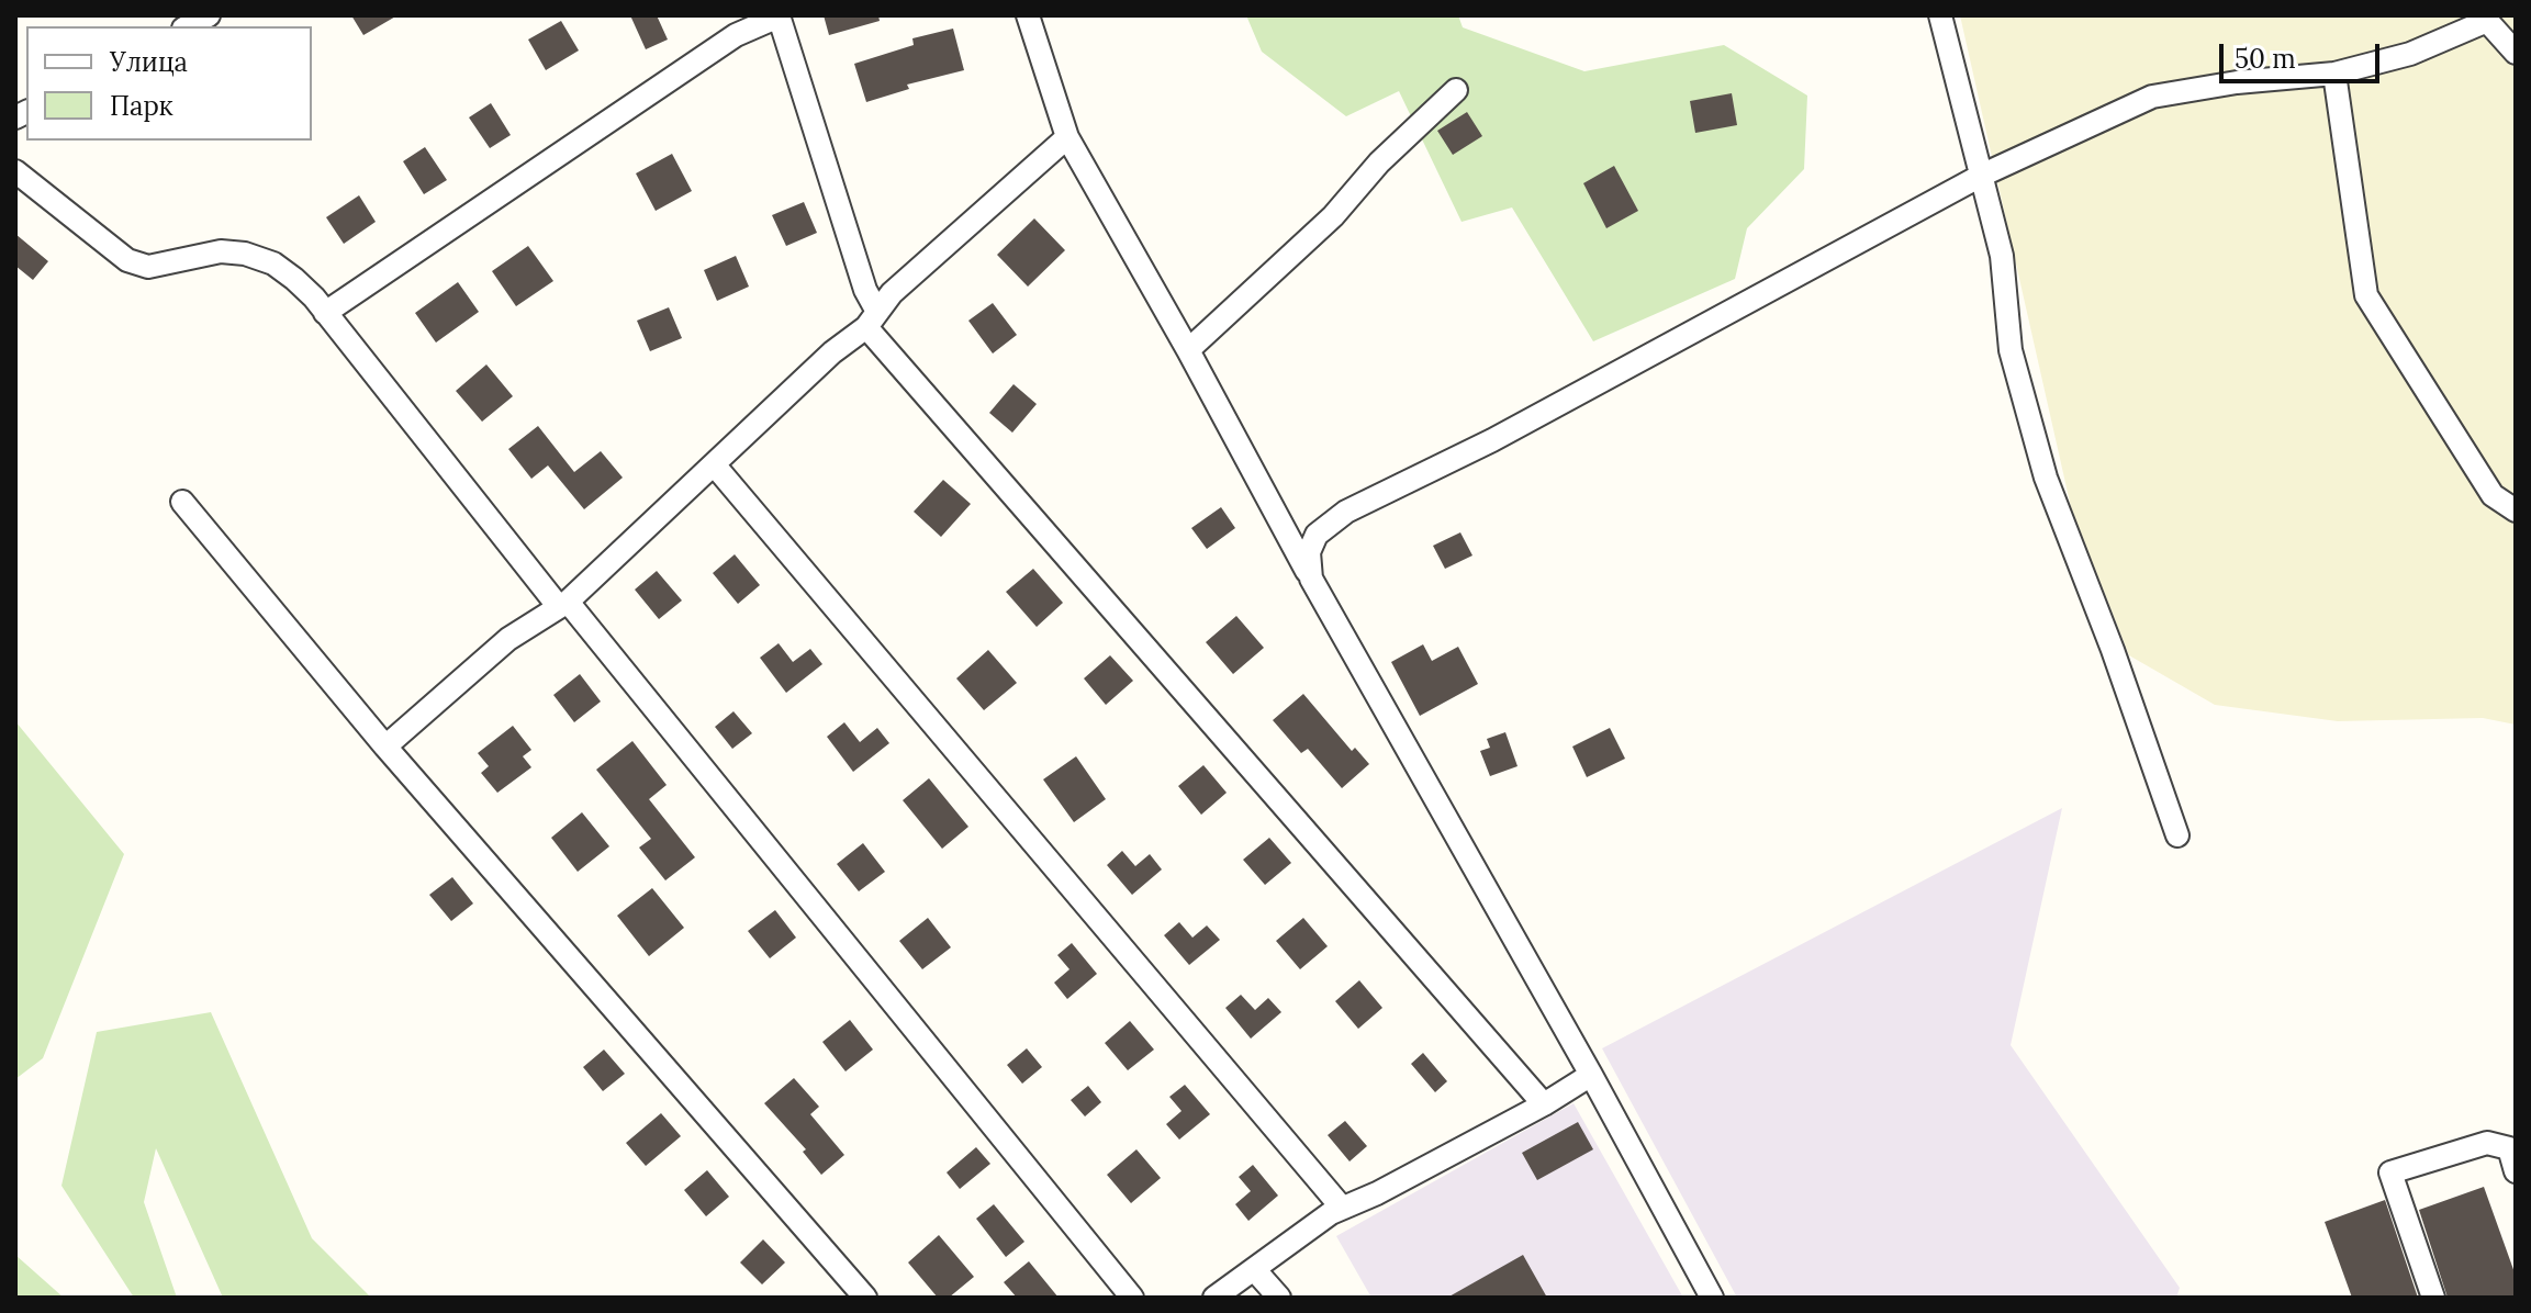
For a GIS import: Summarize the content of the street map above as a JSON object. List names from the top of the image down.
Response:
{
  "legend": ["Улица", "Парк"],
  "scale_bar": "50 m"
}
